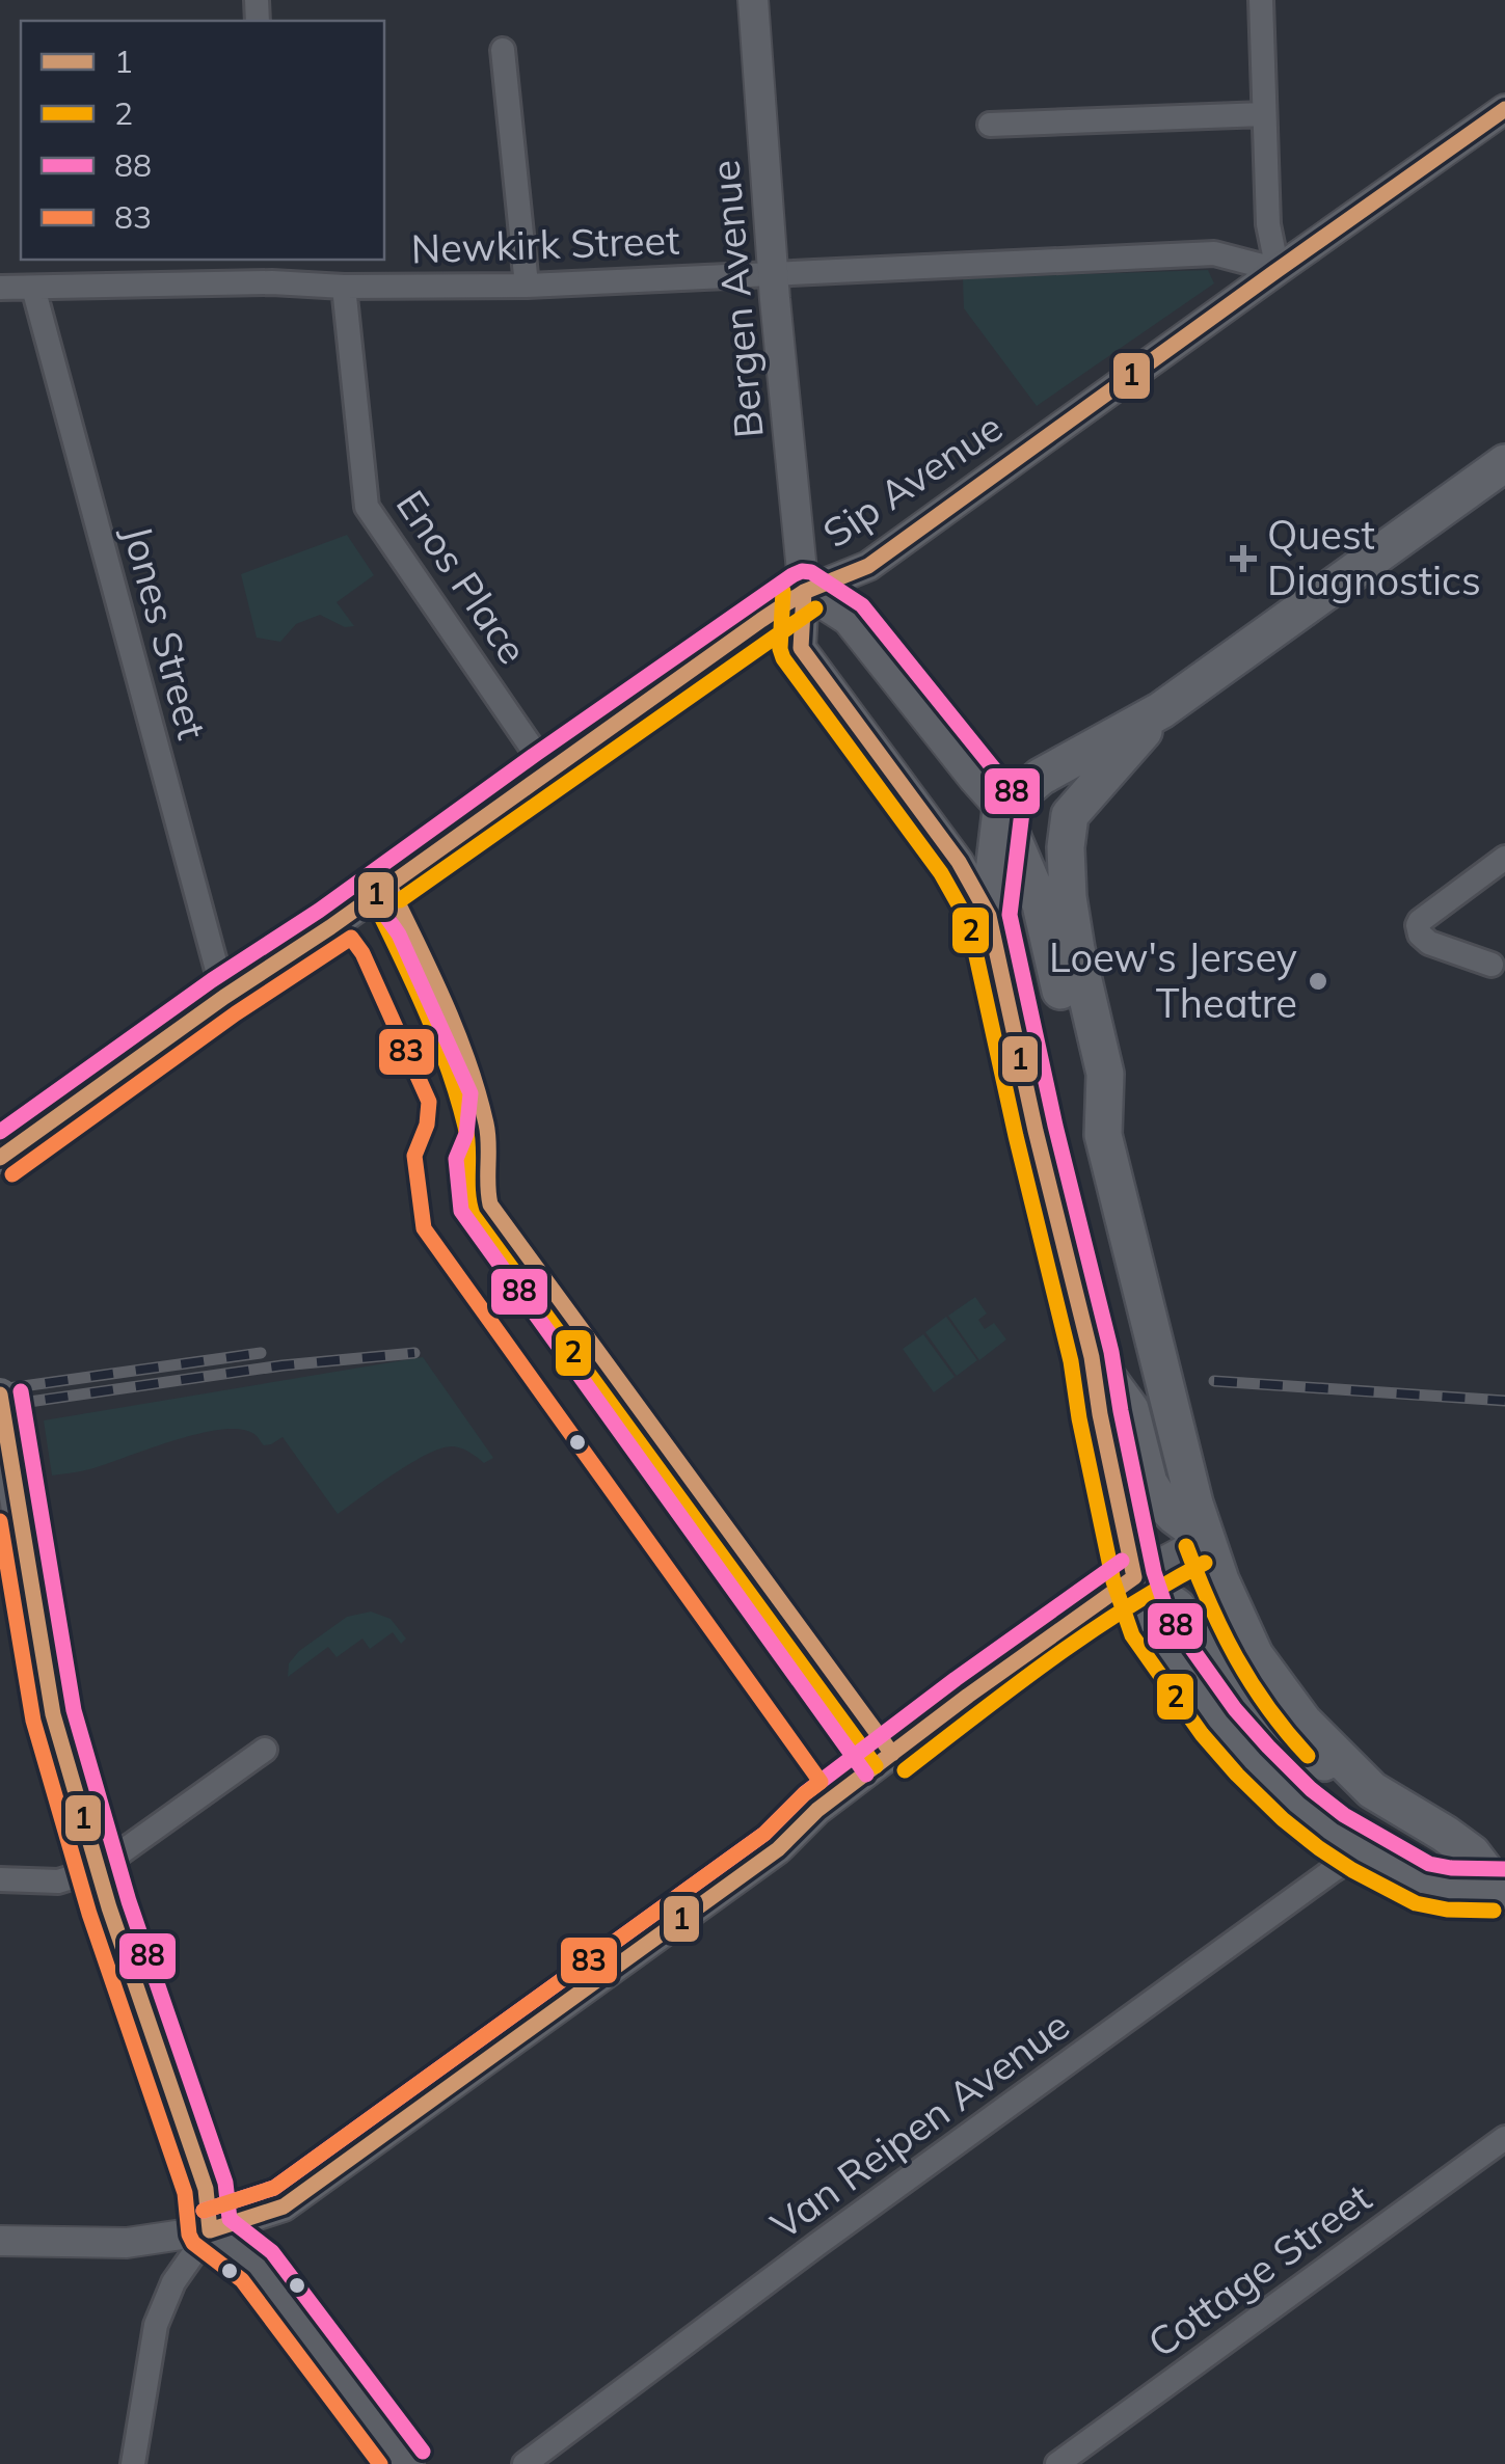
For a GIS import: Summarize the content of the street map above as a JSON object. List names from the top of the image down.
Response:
{
  "streets": {
    "street": [
      "Newkirk Street",
      "Bergen Avenue",
      "Sip Avenue",
      "Enos Place",
      "Jones Street",
      "Van Reipen Avenue",
      "Cottage Street"
    ]
  },
  "crossings": [
    ["Newkirk Street", "Bergen Avenue"],
    ["Newkirk Street", "Sip Avenue"],
    ["Newkirk Street", "Enos Place"],
    ["Newkirk Street", "Jones Street"],
    ["Bergen Avenue", "Sip Avenue"],
    ["Sip Avenue", "Enos Place"],
    ["Sip Avenue", "Jones Street"]
  ],
  "places": {
    "health": ["Quest Diagnostics"],
    "other": ["Loew's Jersey Theatre"]
  },
  "lines": [
    "transit line 1",
    "transit line 88",
    "transit line 2",
    "transit line 83"
  ],
  "legend": [
    "1",
    "2",
    "88",
    "83"
  ]
}
